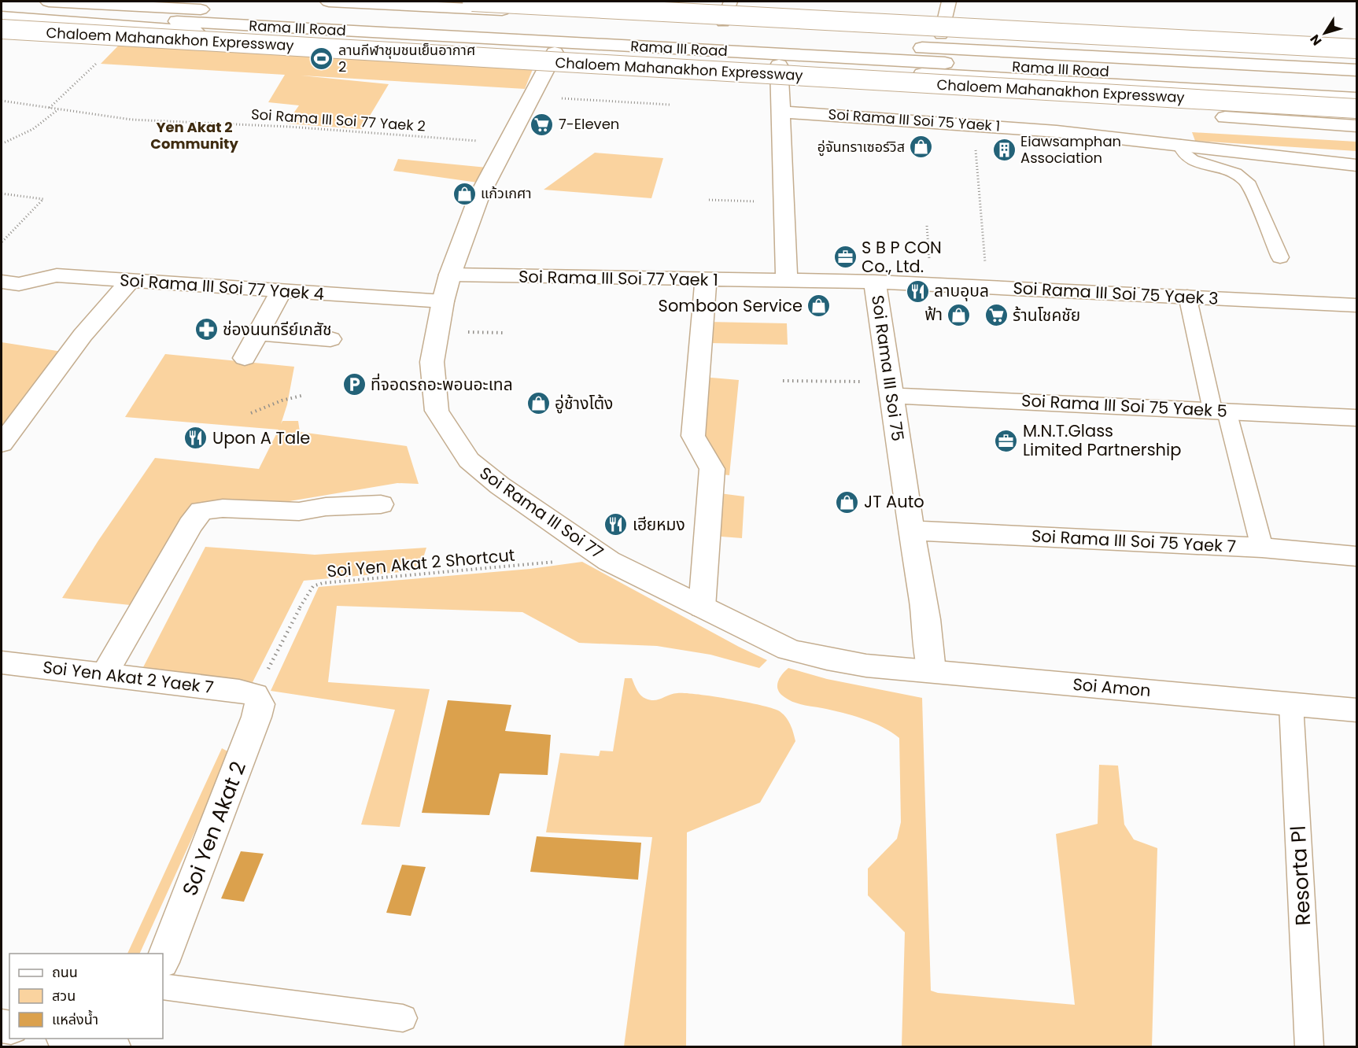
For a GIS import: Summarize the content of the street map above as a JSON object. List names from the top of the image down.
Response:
{
  "streets": {
    "main road": [
      "Rama III Road",
      "Chaloem Mahanakhon Expressway",
      "Soi Rama III Soi 75 Yaek 1",
      "Soi Rama III Soi 77 Yaek 1",
      "Soi Rama III Soi 77 Yaek 4",
      "Soi Rama III Soi 75 Yaek 3",
      "Soi Rama III Soi 75",
      "Soi Rama III Soi 75 Yaek 5",
      "Soi Rama III Soi 77",
      "Soi Rama III Soi 75 Yaek 7",
      "Soi Yen Akat 2 Yaek 7",
      "Soi Amon",
      "Soi Yen Akat 2"
    ],
    "lane": ["Resorta Pl"],
    "path": ["Soi Rama III Soi 77 Yaek 2", "Soi Yen Akat 2 Shortcut"]
  },
  "crossings": [
    ["Rama III Road", "Chaloem Mahanakhon Expressway"],
    ["Rama III Road", "Soi Rama III Soi 77"],
    ["Soi Rama III Soi 77 Yaek 2", "Soi Rama III Soi 77"],
    ["Soi Rama III Soi 77 Yaek 1", "Soi Rama III Soi 75"],
    ["Soi Rama III Soi 77 Yaek 1", "Soi Rama III Soi 77"],
    ["Soi Rama III Soi 77 Yaek 4", "Soi Rama III Soi 77"],
    ["Soi Rama III Soi 75 Yaek 3", "Soi Rama III Soi 75"],
    ["Soi Rama III Soi 75", "Soi Rama III Soi 75 Yaek 5"],
    ["Soi Rama III Soi 75", "Soi Rama III Soi 75 Yaek 7"],
    ["Soi Rama III Soi 75", "Soi Amon"],
    ["Soi Rama III Soi 77", "Soi Yen Akat 2 Shortcut"],
    ["Soi Rama III Soi 77", "Soi Amon"],
    ["Soi Yen Akat 2 Shortcut", "Soi Yen Akat 2 Yaek 7"],
    ["Soi Yen Akat 2 Shortcut", "Soi Yen Akat 2"],
    ["Soi Yen Akat 2 Yaek 7", "Soi Yen Akat 2"],
    ["Soi Amon", "Resorta Pl"]
  ],
  "districts": ["Yen Akat 2 Community"],
  "places": {
    "sports": ["ลานกีฬาชุมชนเย็นอากาศ 2"],
    "supermarket": ["7-Eleven", "ร้านโชคชัย"],
    "shop": [
      "อู่จันทราเซอร์วิส",
      "แก้วเกศา",
      "Somboon Service",
      "ฟ้า",
      "อู่ช้างโต้ง",
      "JT Auto"
    ],
    "building": ["Eiawsamphan Association"],
    "office": ["S B P CON Co., Ltd.", "M.N.T.Glass Limited Partnership"],
    "restaurant": ["ลาบอุบล", "Upon A Tale", "เฮียหมง"],
    "pharmacy": ["ช่องนนทรีย์เภสัช"],
    "parking": ["ที่จอดรถอะพอนอะเทล"]
  },
  "legend": ["ถนน", "สวน", "แหล่งน้ำ"],
  "north": "bottom left"
}
